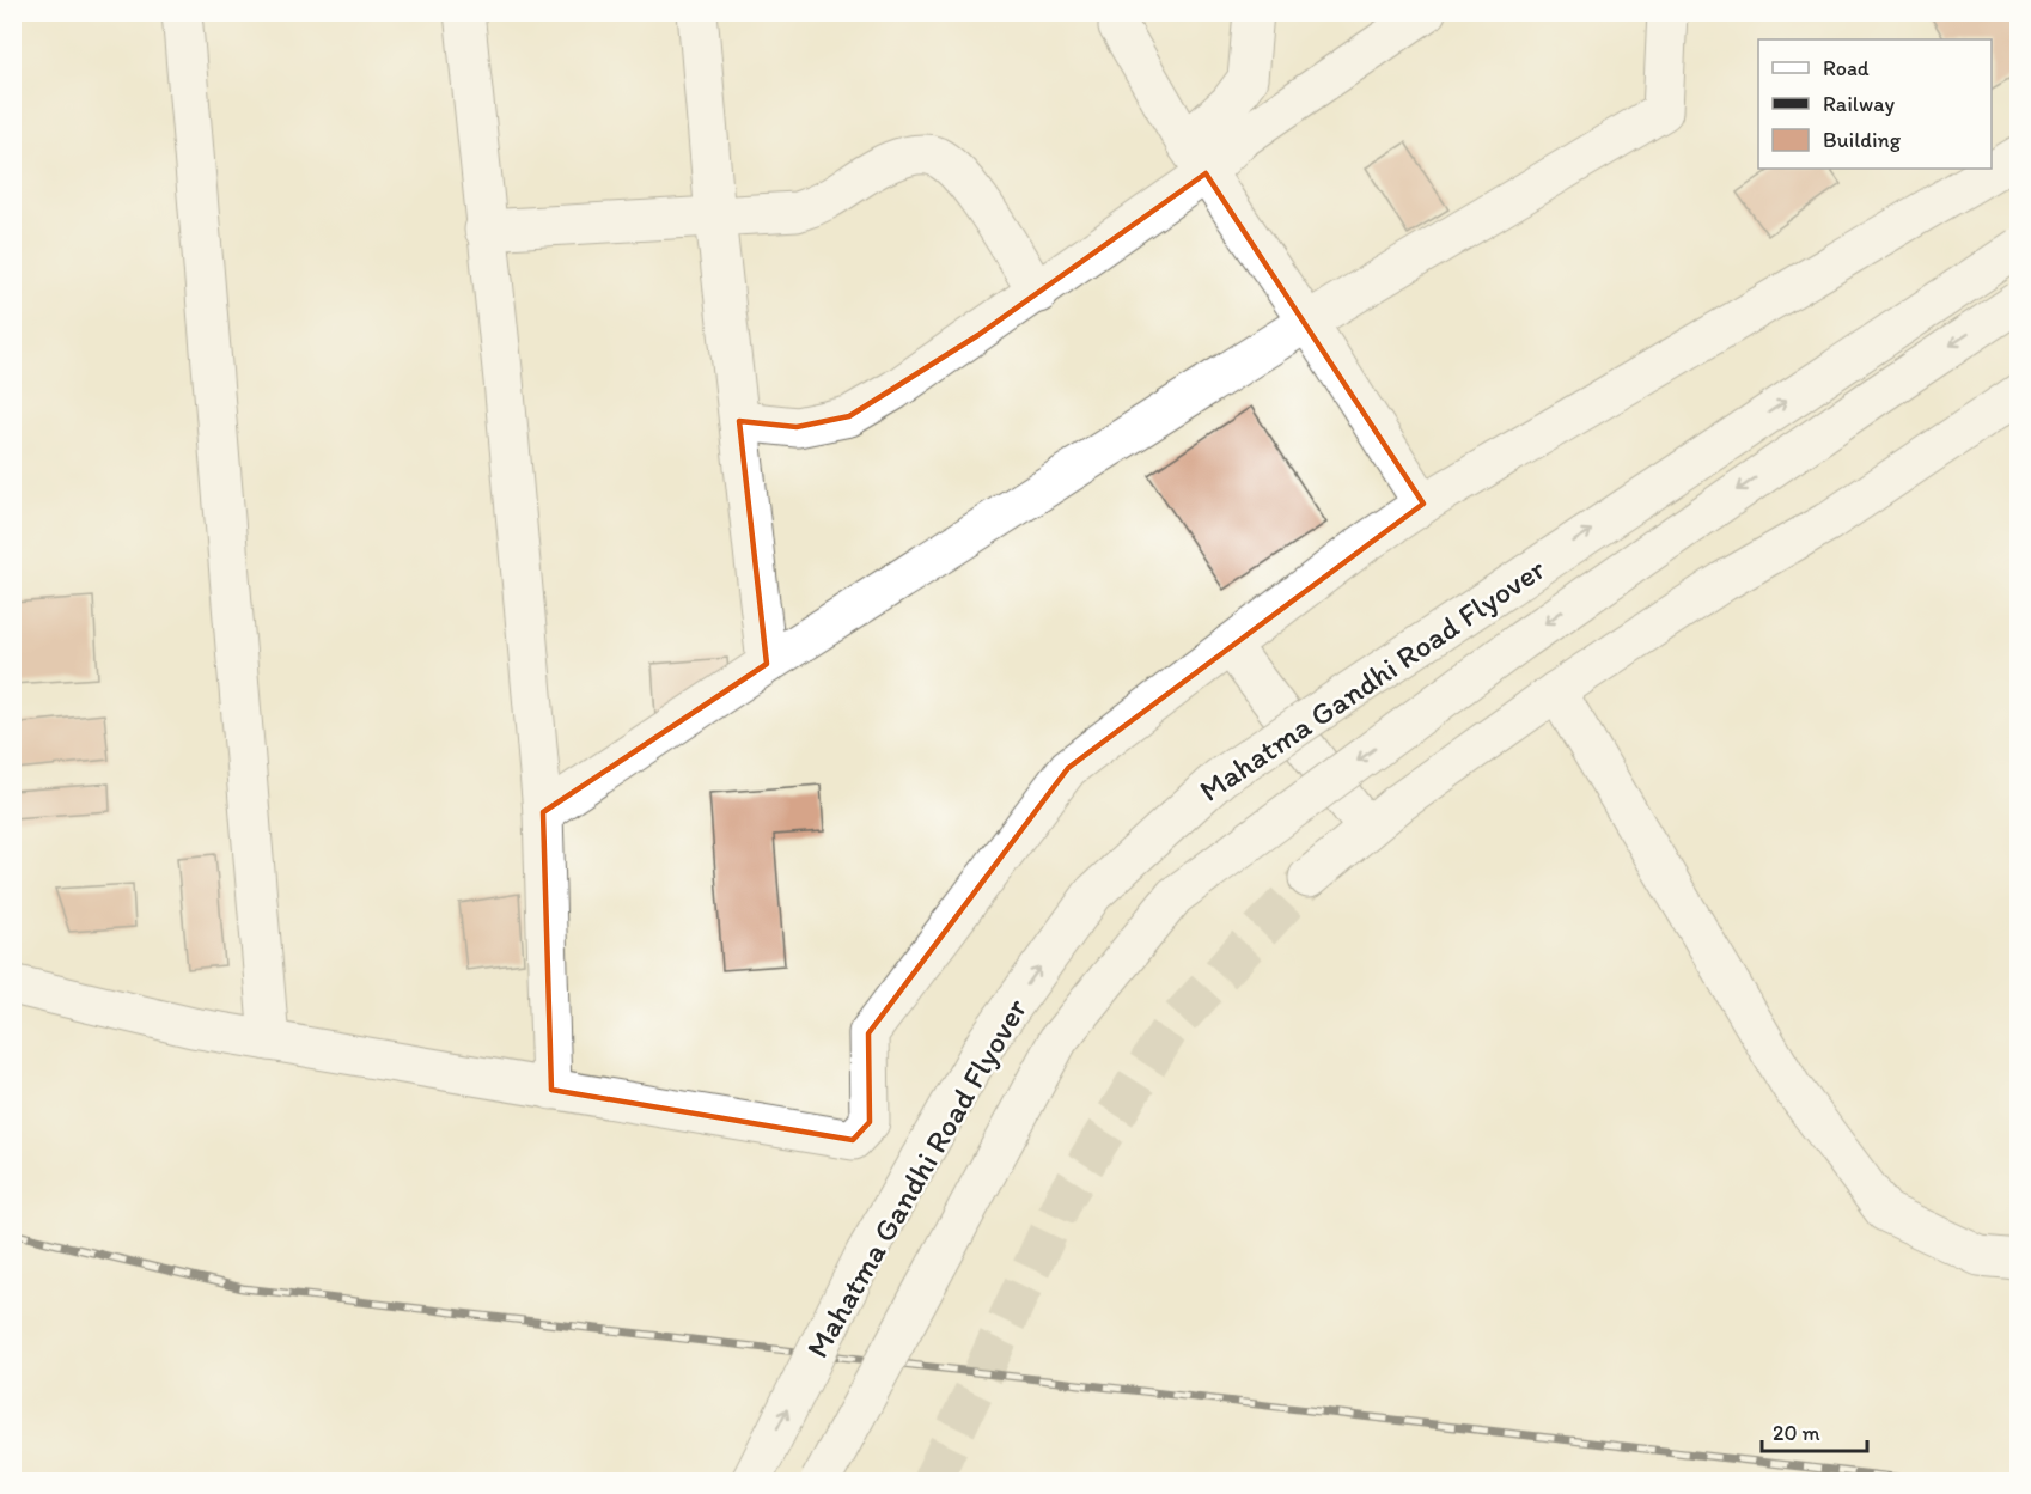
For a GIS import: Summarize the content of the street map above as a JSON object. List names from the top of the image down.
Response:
{
  "streets": {
    "street": ["Mahatma Gandhi Road Flyover"]
  },
  "legend": ["Road", "Railway", "Building"],
  "scale_bar": "20 m"
}
